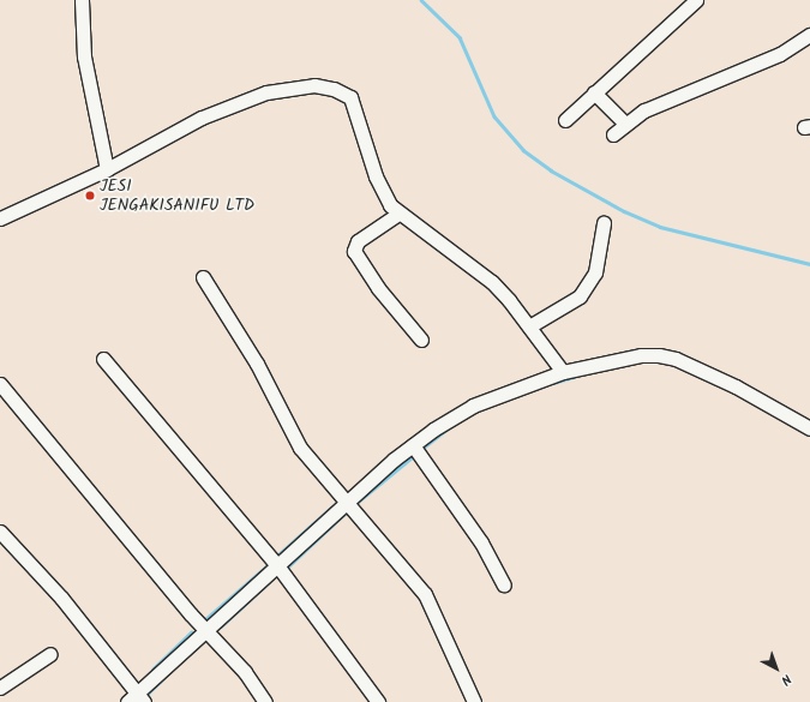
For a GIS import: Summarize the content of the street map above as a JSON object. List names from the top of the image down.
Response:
{
  "places": ["JESI JENGAKISANIFU LTD"],
  "north": "bottom right"
}
